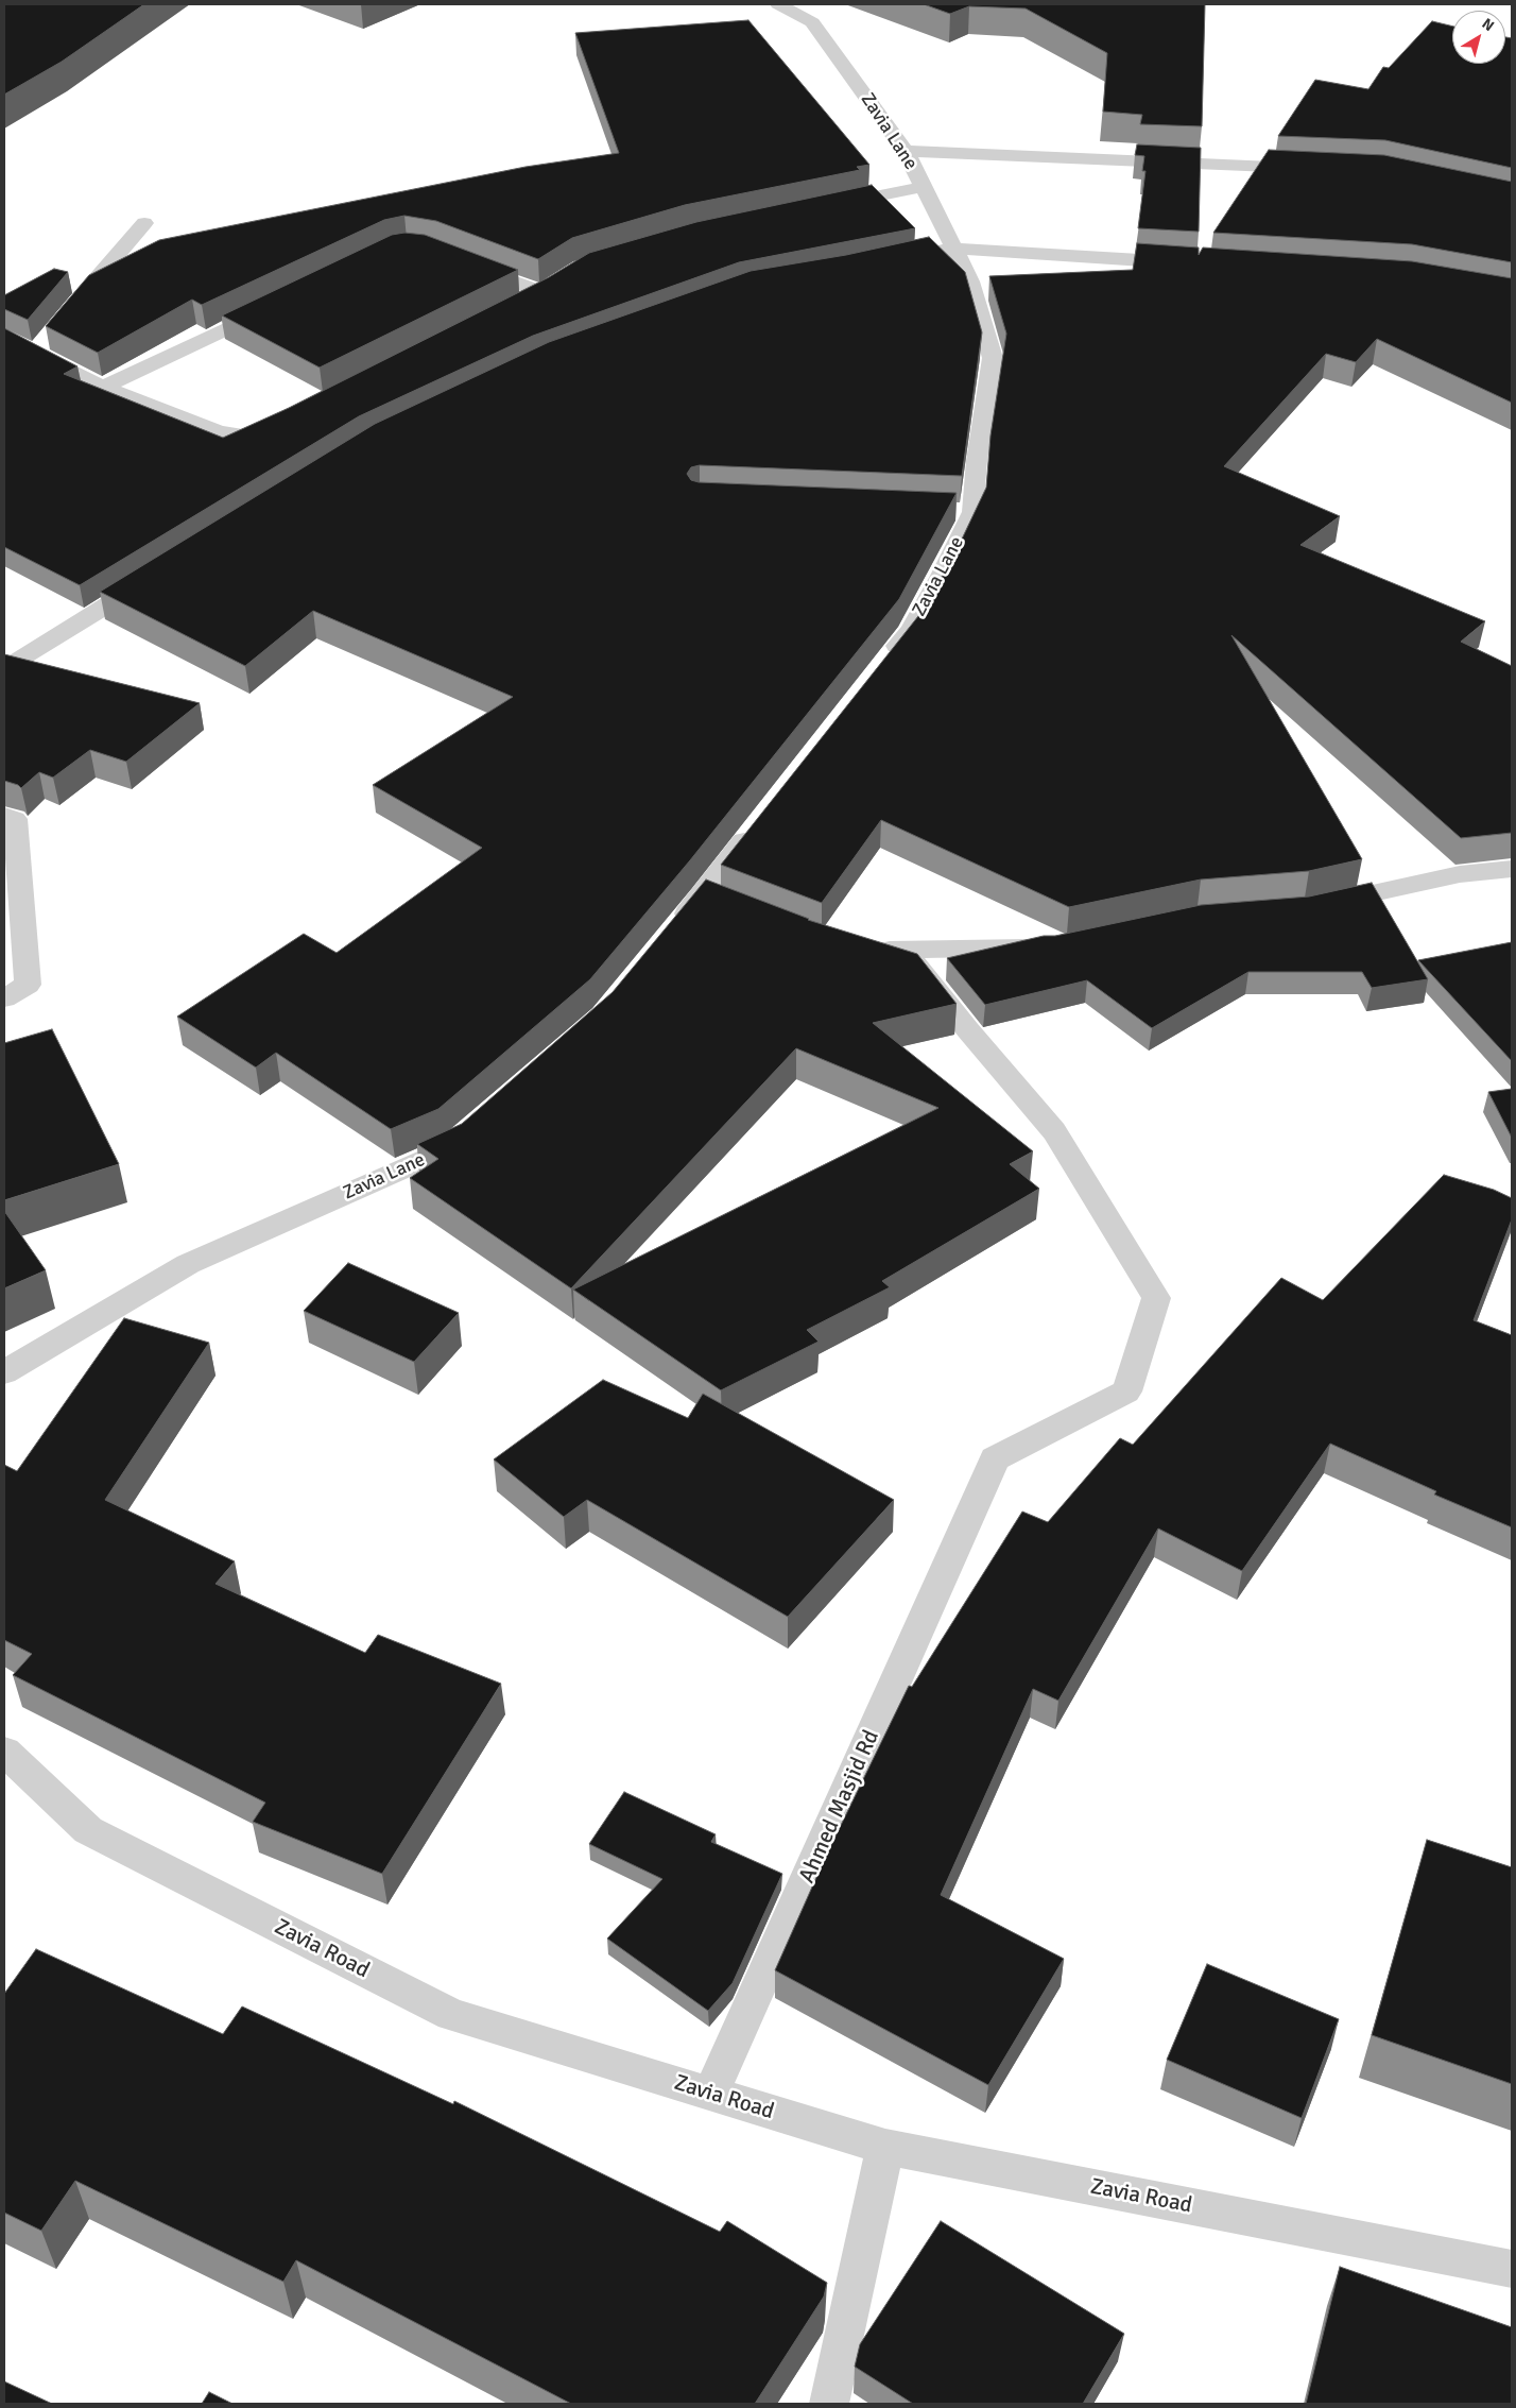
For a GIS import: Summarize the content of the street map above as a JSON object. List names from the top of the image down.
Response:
{
  "streets": {
    "street": ["Zavia Lane", "Ahmed Masjid Rd", "Zavia Road"]
  },
  "crossings": [
    ["Ahmed Masjid Rd", "Zavia Road"]
  ],
  "north": "top right"
}
